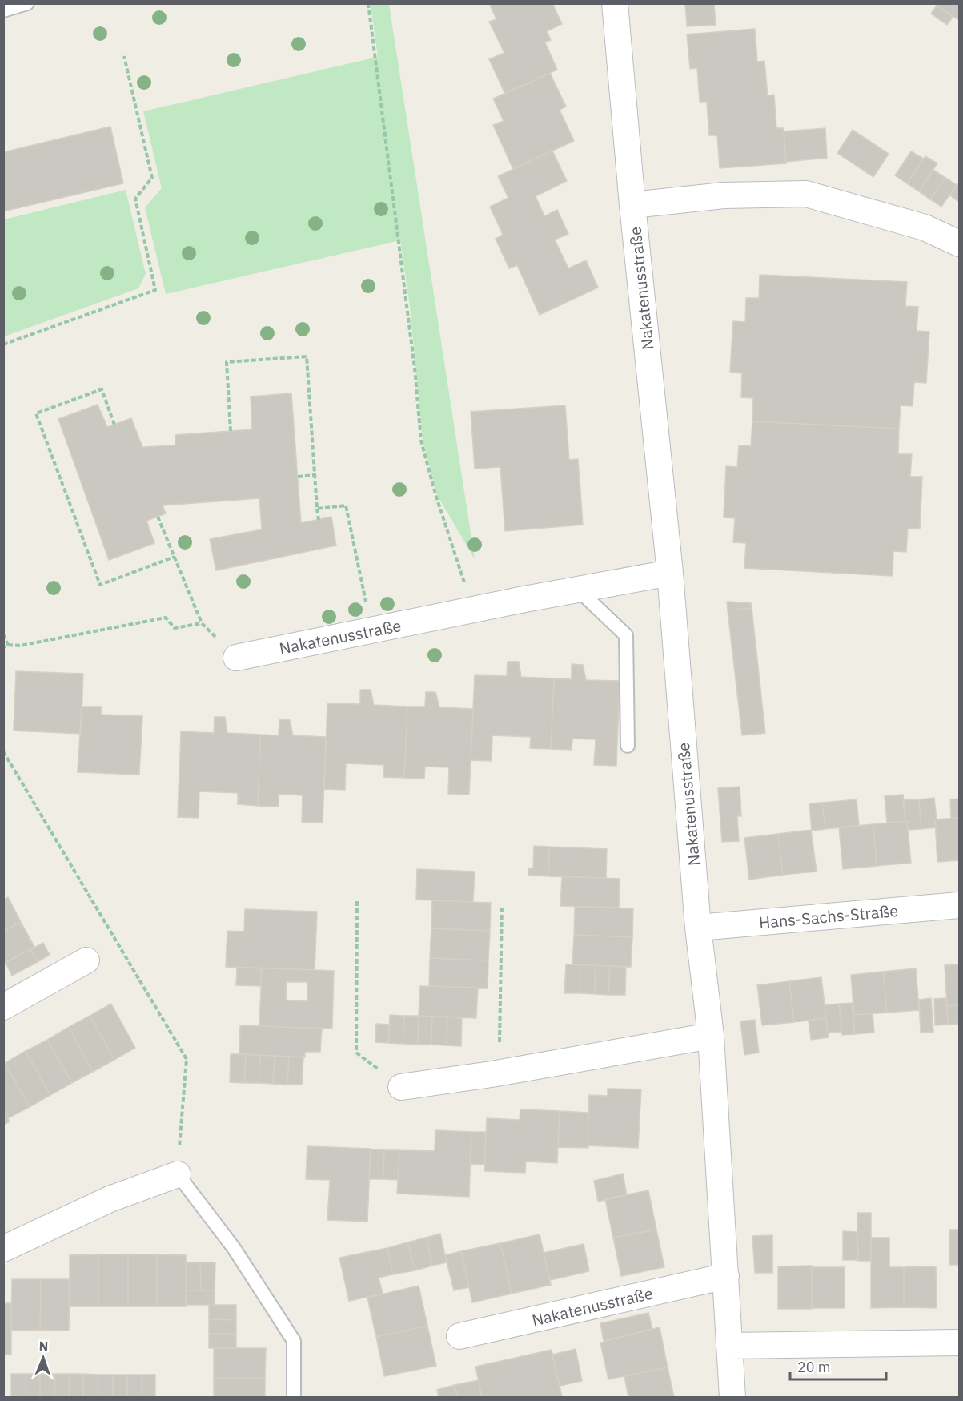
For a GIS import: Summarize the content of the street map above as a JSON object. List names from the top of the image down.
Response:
{
  "streets": {
    "street": ["Nakatenusstraße", "Hans-Sachs-Straße"]
  },
  "crossings": [
    ["Nakatenusstraße", "Hans-Sachs-Straße"]
  ],
  "scale_bar": "20 m",
  "north": "top"
}
